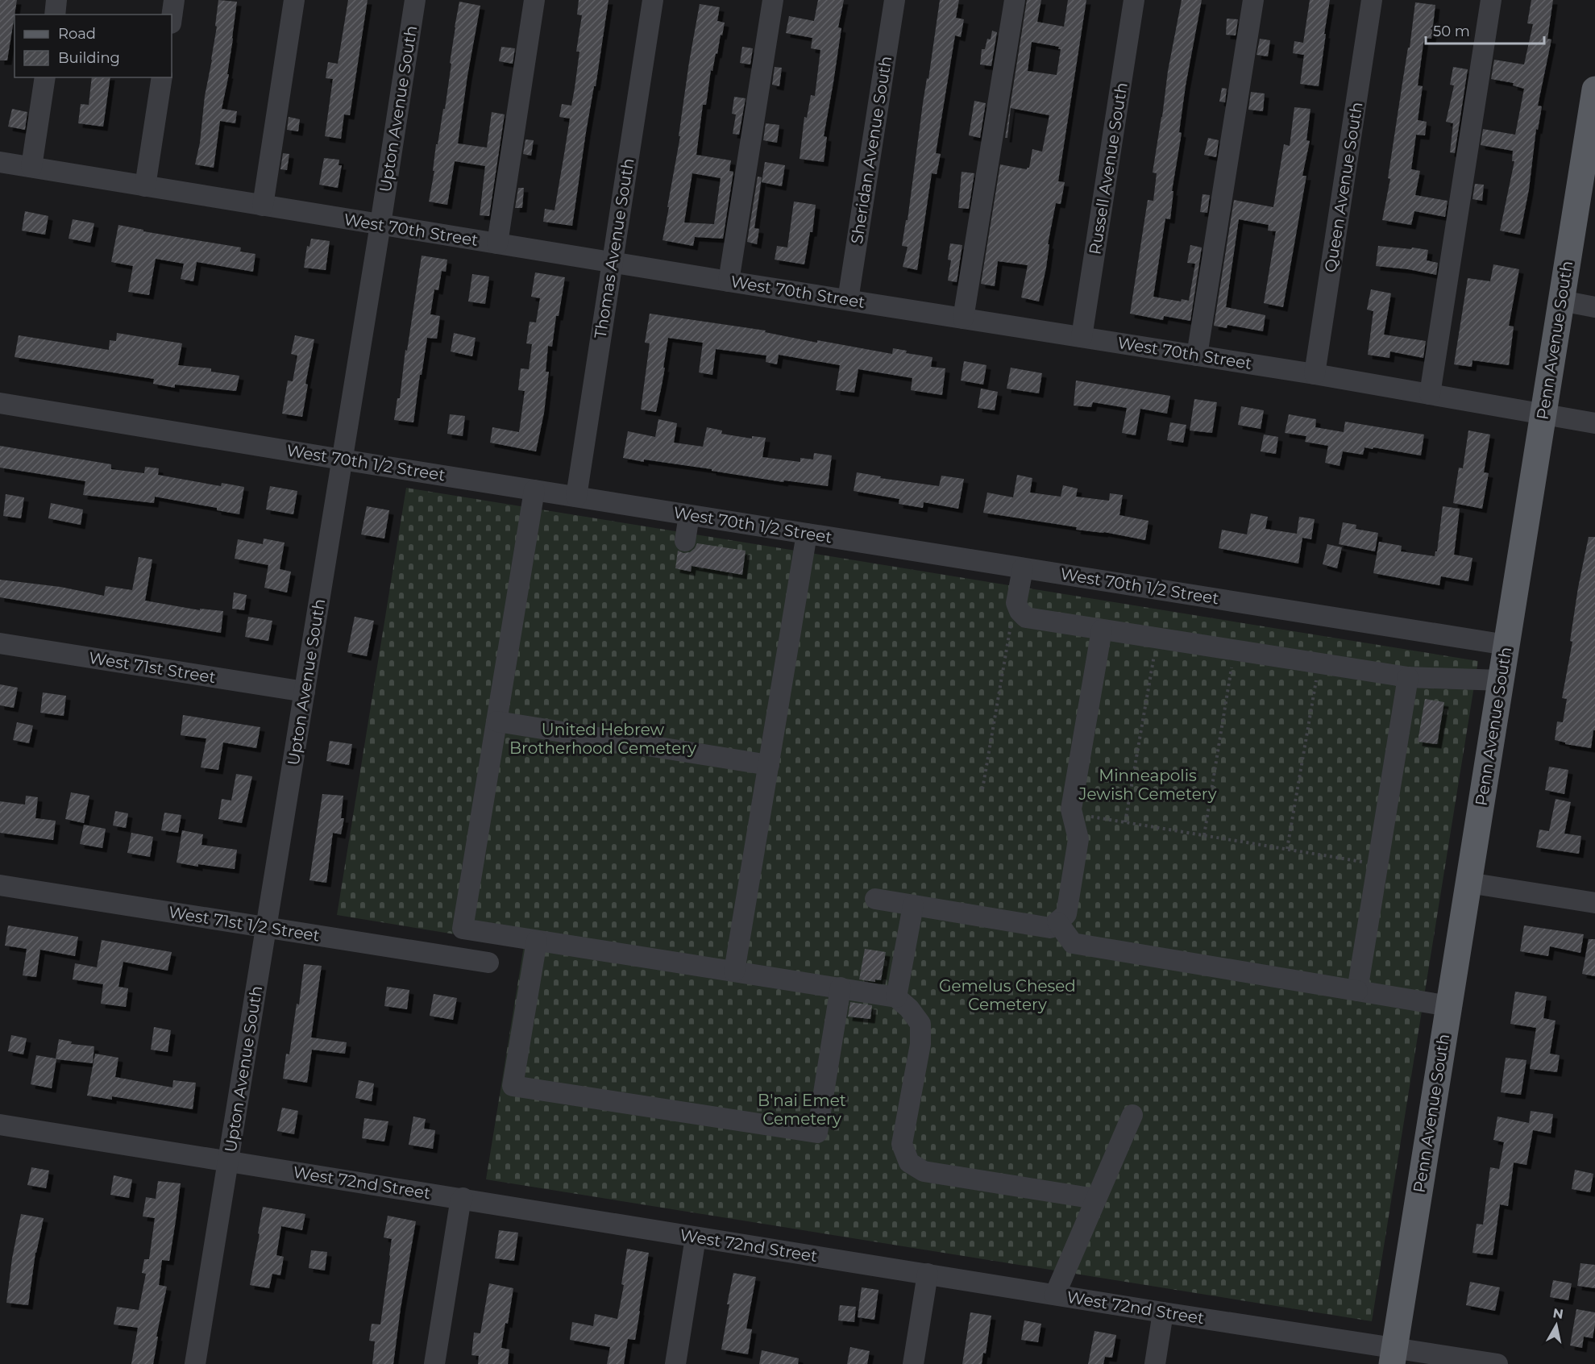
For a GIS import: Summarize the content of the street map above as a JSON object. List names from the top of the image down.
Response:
{
  "streets": {
    "main road": ["Penn Avenue South"],
    "street": [
      "Upton Avenue South",
      "Sheridan Avenue South",
      "Russell Avenue South",
      "Queen Avenue South",
      "West 70th Street",
      "Thomas Avenue South",
      "West 70th 1/2 Street",
      "West 71st Street",
      "West 71st 1/2 Street",
      "West 72nd Street"
    ]
  },
  "crossings": [
    ["Upton Avenue South", "West 70th Street"],
    ["Upton Avenue South", "West 70th 1/2 Street"],
    ["Upton Avenue South", "West 71st Street"],
    ["Upton Avenue South", "West 71st 1/2 Street"],
    ["Upton Avenue South", "West 72nd Street"],
    ["Sheridan Avenue South", "West 70th Street"],
    ["Russell Avenue South", "West 70th Street"],
    ["Queen Avenue South", "West 70th Street"],
    ["West 70th Street", "Thomas Avenue South"],
    ["West 70th Street", "Penn Avenue South"],
    ["Thomas Avenue South", "West 70th 1/2 Street"],
    ["Penn Avenue South", "West 70th 1/2 Street"],
    ["Penn Avenue South", "West 72nd Street"]
  ],
  "parks": [
    "United Hebrew Brotherhood Cemetery",
    "Minneapolis Jewish Cemetery",
    "Gemelus Chesed Cemetery",
    "B'nai Emet Cemetery"
  ],
  "legend": ["Road", "Building"],
  "scale_bar": "50 m",
  "north": "top"
}
